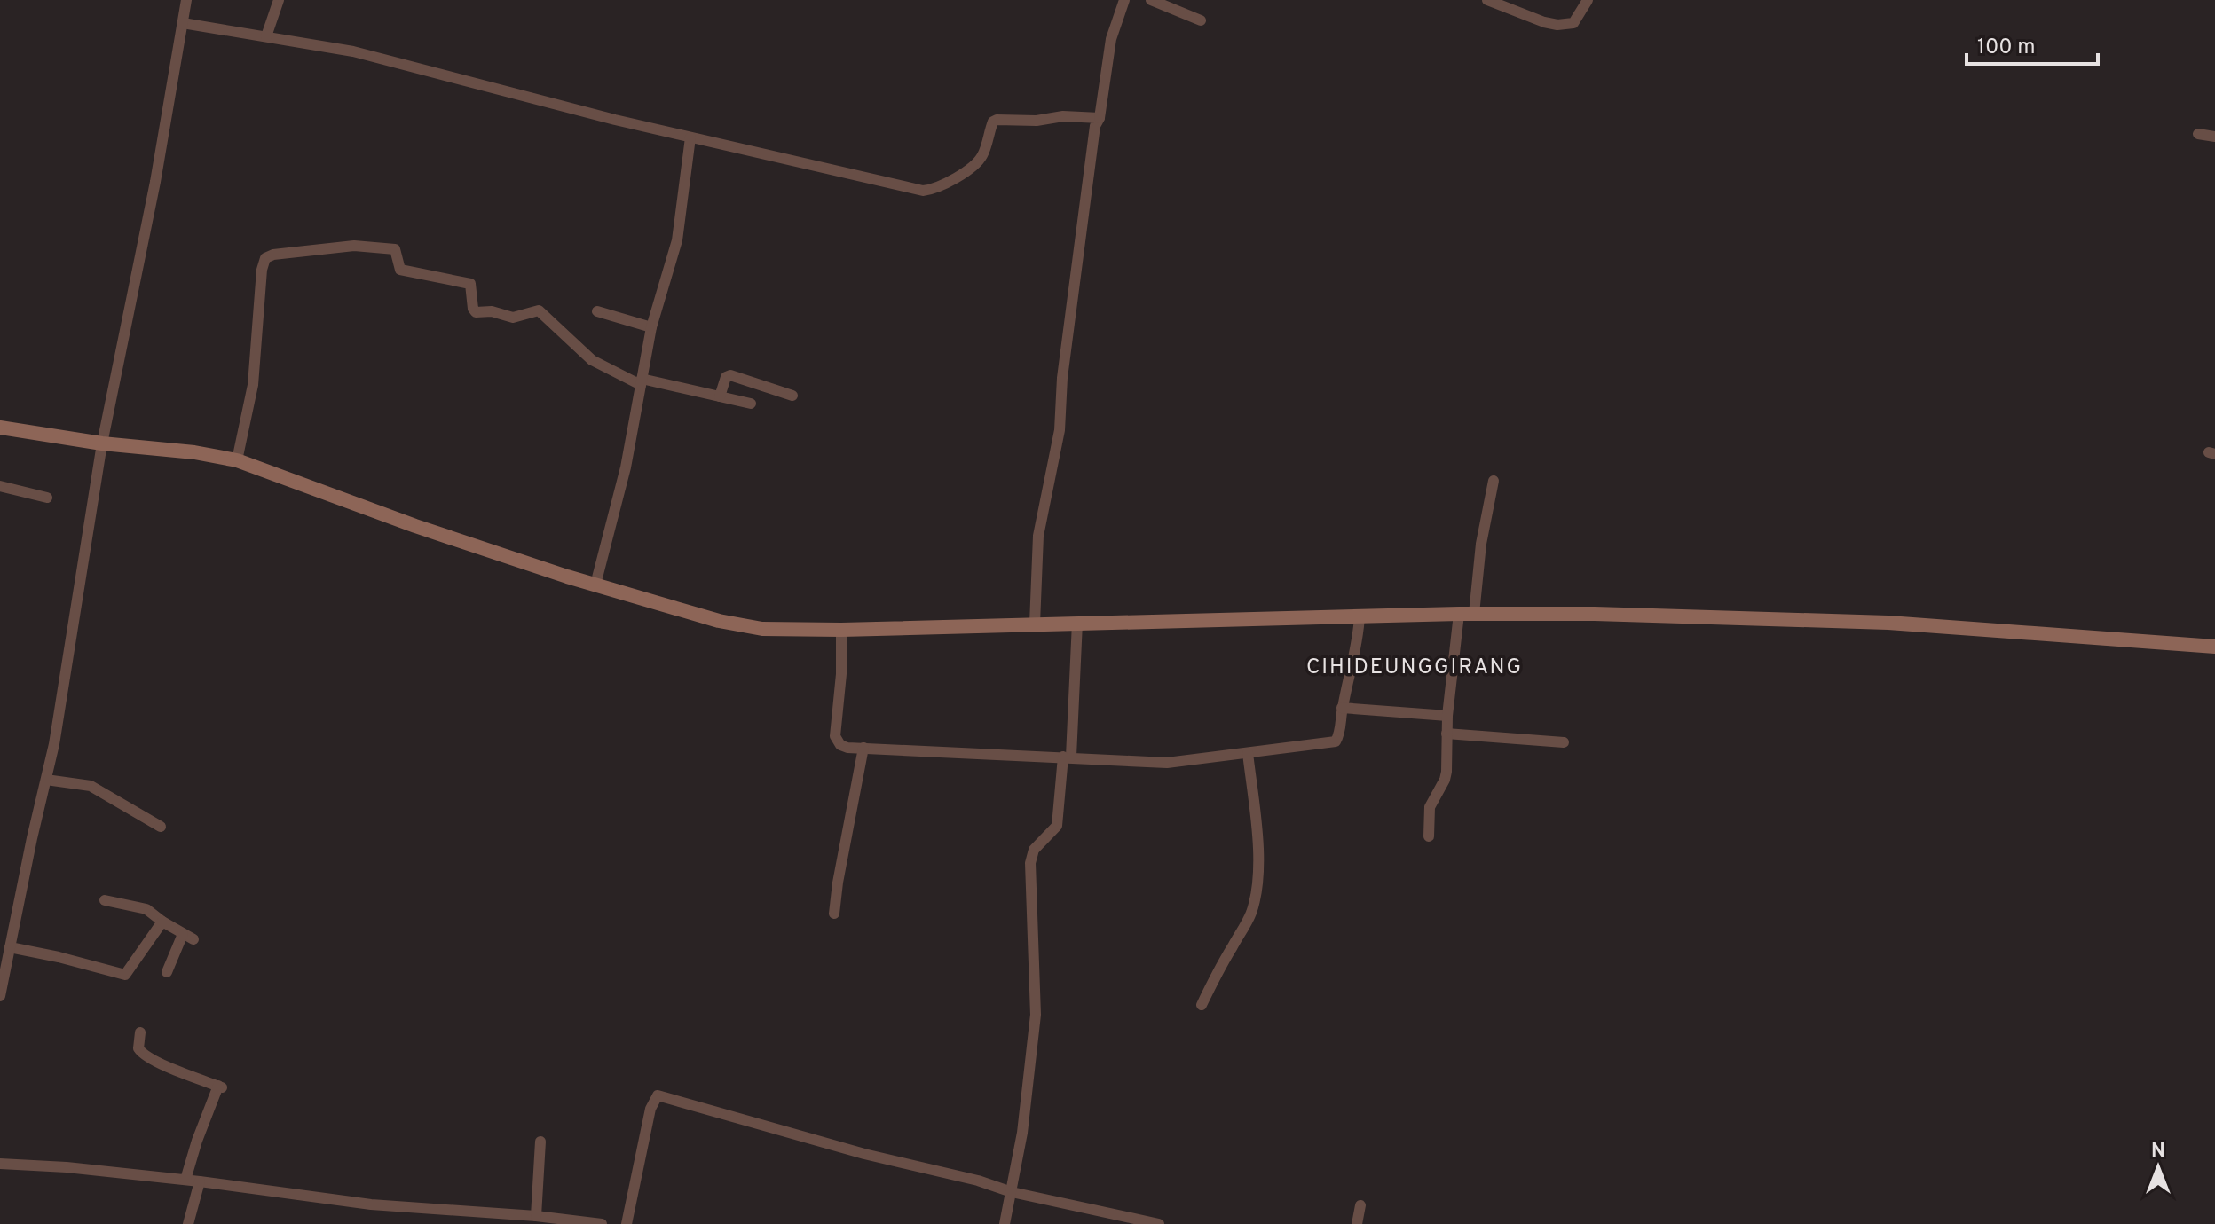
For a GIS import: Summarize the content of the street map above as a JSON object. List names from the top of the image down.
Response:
{
  "districts": ["CIHIDEUNGGIRANG"],
  "scale_bar": "100 m",
  "north": "top"
}
